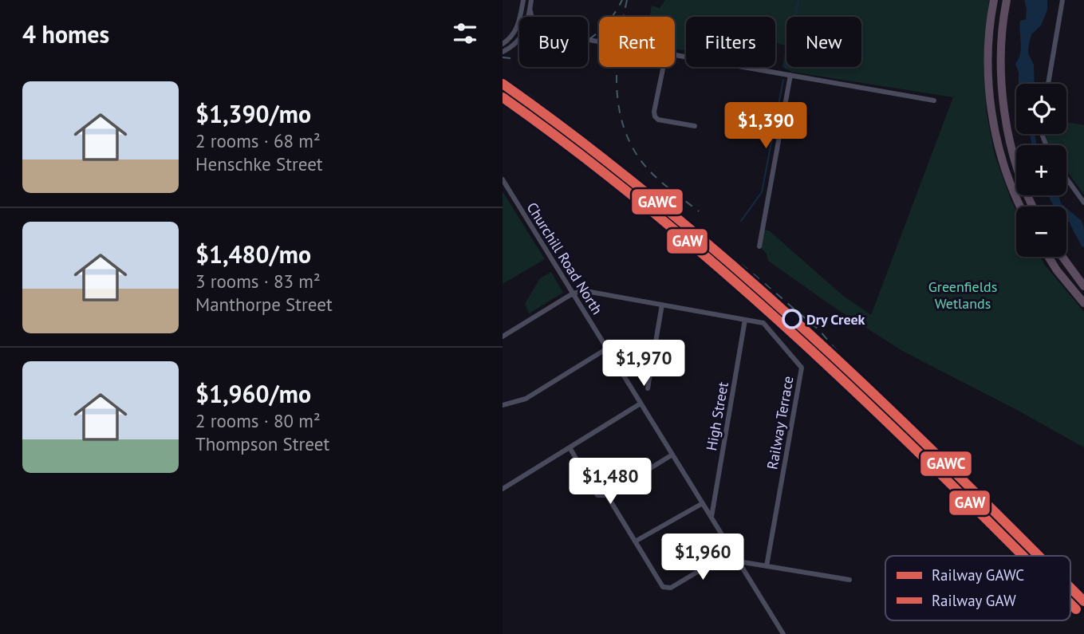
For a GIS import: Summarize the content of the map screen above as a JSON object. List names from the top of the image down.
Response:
{
  "streets": {
    "street": ["Churchill Road North", "High Street", "Railway Terrace"]
  },
  "crossings": [
    ["Churchill Road North", "High Street"],
    ["Churchill Road North", "Railway Terrace"],
    ["High Street", "Railway Terrace"]
  ],
  "parks": ["Greenfields Wetlands"],
  "places": ["Dry Creek"],
  "lines": ["rail line GAWC", "rail line GAW"],
  "legend": ["Railway GAWC", "Railway GAW"],
  "page": {
    "heading": "4 homes",
    "chip": [
      "Buy",
      "Rent",
      "Filters",
      "New"
    ],
    "list": [
      {
        "name": "$1,390/mo",
        "note": "2 rooms · 68 m² · Henschke Street"
      },
      {
        "name": "$1,480/mo",
        "note": "3 rooms · 83 m² · Manthorpe Street"
      },
      {
        "name": "$1,960/mo",
        "note": "2 rooms · 80 m² · Thompson Street"
      }
    ],
    "map_buttons": ["+", "−"],
    "price": [
      "$1,390",
      "$1,970",
      "$1,480",
      "$1,960"
    ]
  }
}
